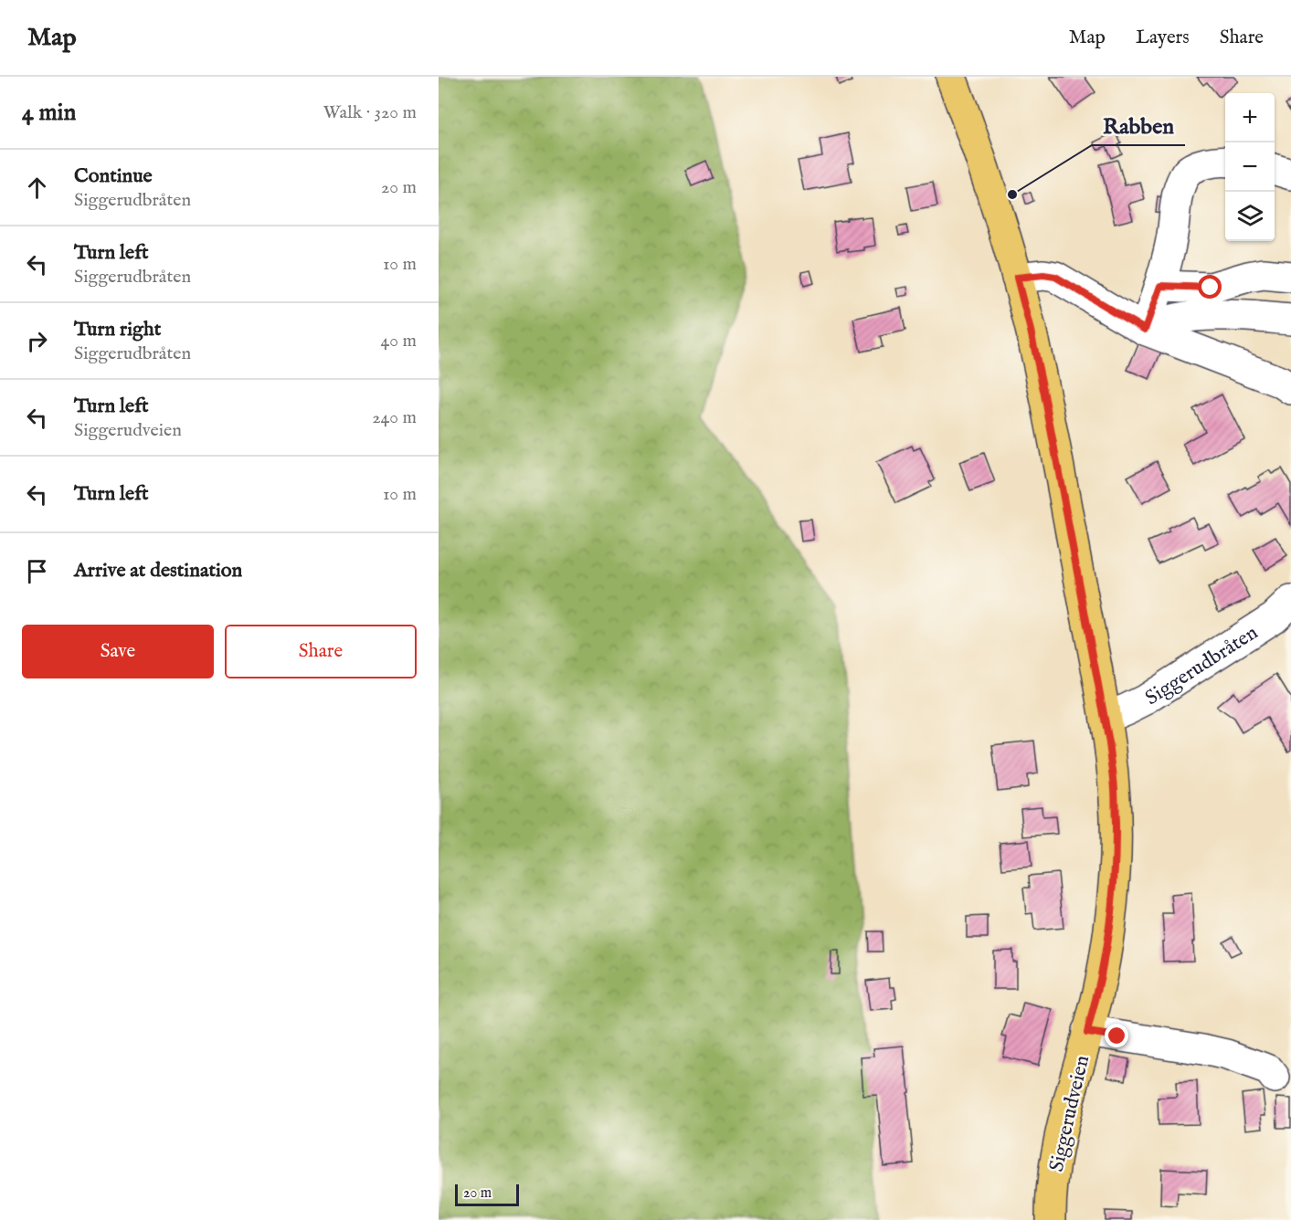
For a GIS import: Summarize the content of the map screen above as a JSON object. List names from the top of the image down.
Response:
{
  "streets": {
    "main road": ["Siggerudveien"],
    "street": ["Siggerudbråten"]
  },
  "crossings": [
    ["Siggerudbråten", "Siggerudveien"]
  ],
  "places": ["Rabben"],
  "scale_bar": "20 m",
  "page": {
    "header": "Map",
    "nav": ["Map", "Layers", "Share"],
    "heading": ["4 min", "Walk · 320 m"],
    "map_buttons": ["+", "−"],
    "list": [
      ["Continue", "Siggerudbråten", "20 m"],
      ["Turn left", "Siggerudbråten", "10 m"],
      ["Turn right", "Siggerudbråten", "40 m"],
      ["Turn left", "Siggerudveien", "240 m"],
      ["Turn left", "10 m"],
      "Arrive at destination"
    ],
    "buttons": ["Save", "Share"],
    "scale": "20 m"
  }
}
